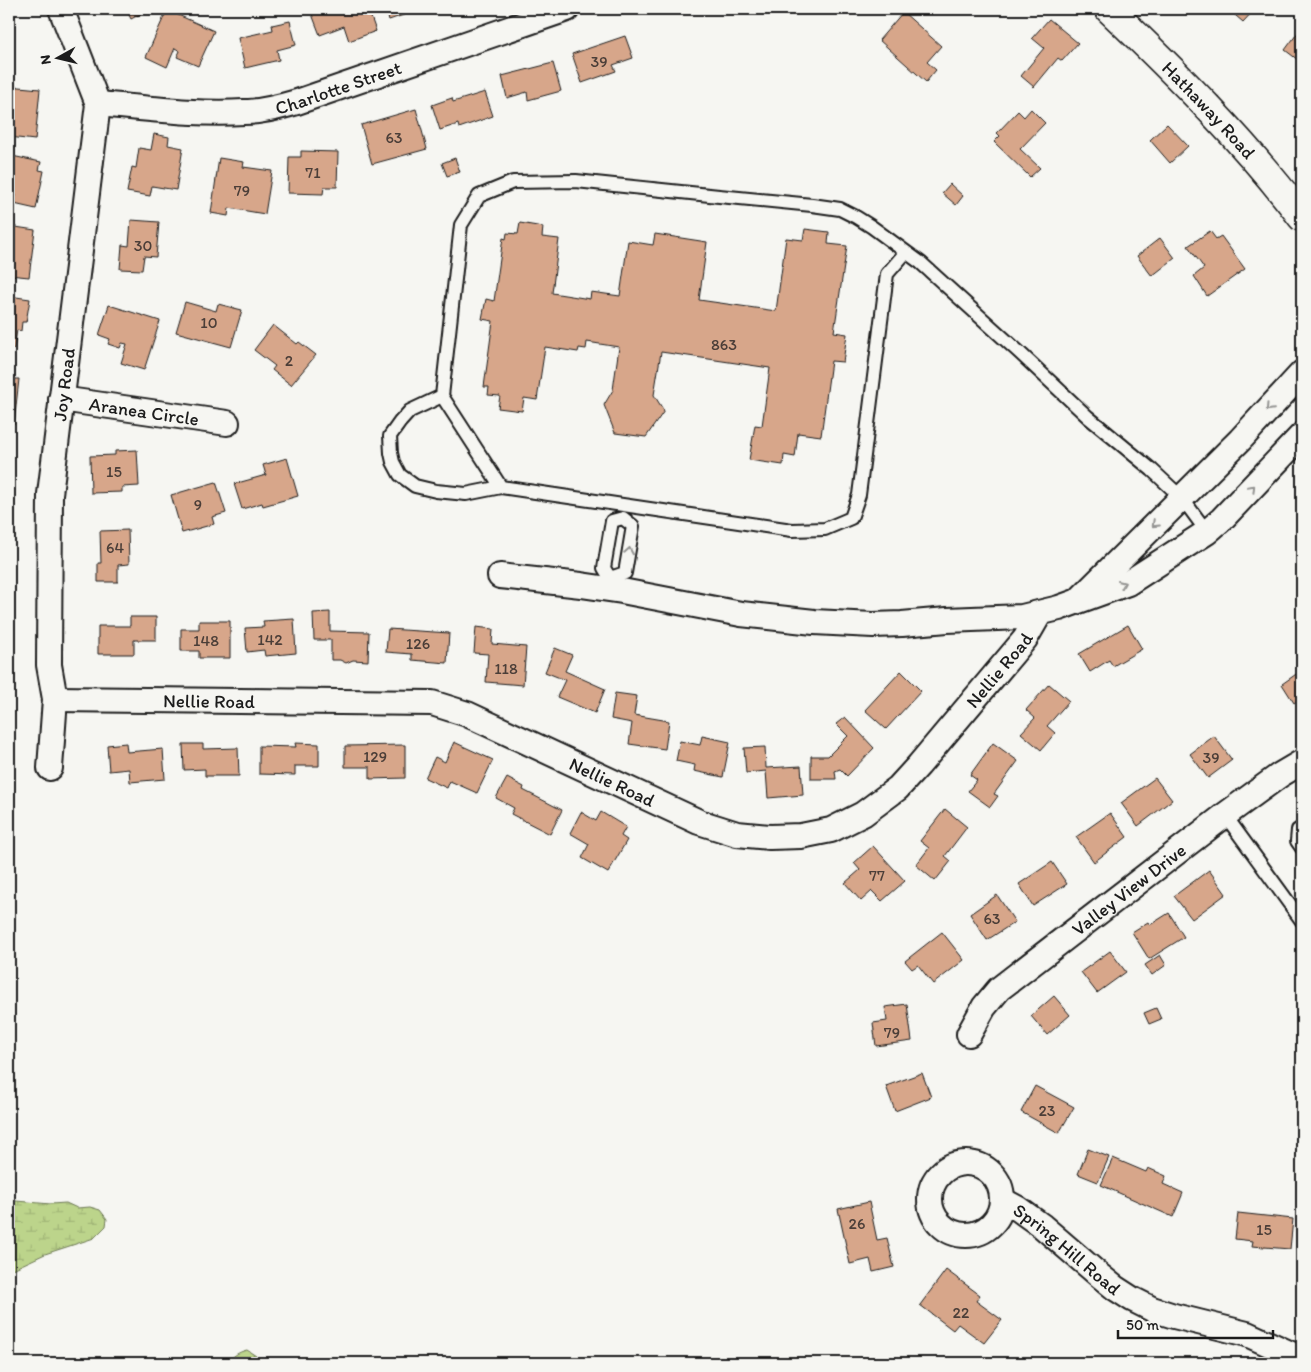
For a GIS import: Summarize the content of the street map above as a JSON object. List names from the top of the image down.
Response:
{
  "streets": {
    "main road": ["Hathaway Road"],
    "street": [
      "Charlotte Street",
      "Joy Road",
      "Aranea Circle",
      "Nellie Road",
      "Valley View Drive",
      "Spring Hill Road"
    ]
  },
  "crossings": [
    ["Charlotte Street", "Joy Road"],
    ["Joy Road", "Aranea Circle"],
    ["Joy Road", "Nellie Road"]
  ],
  "house_numbers": [
    "39",
    "63",
    "71",
    "79",
    "30",
    "10",
    "863",
    "2",
    "15",
    "9",
    "64",
    "142",
    "148",
    "126",
    "118",
    "129",
    "39",
    "77",
    "63",
    "79",
    "23",
    "26",
    "15",
    "22"
  ],
  "scale_bar": "50 m",
  "north": "left"
}
